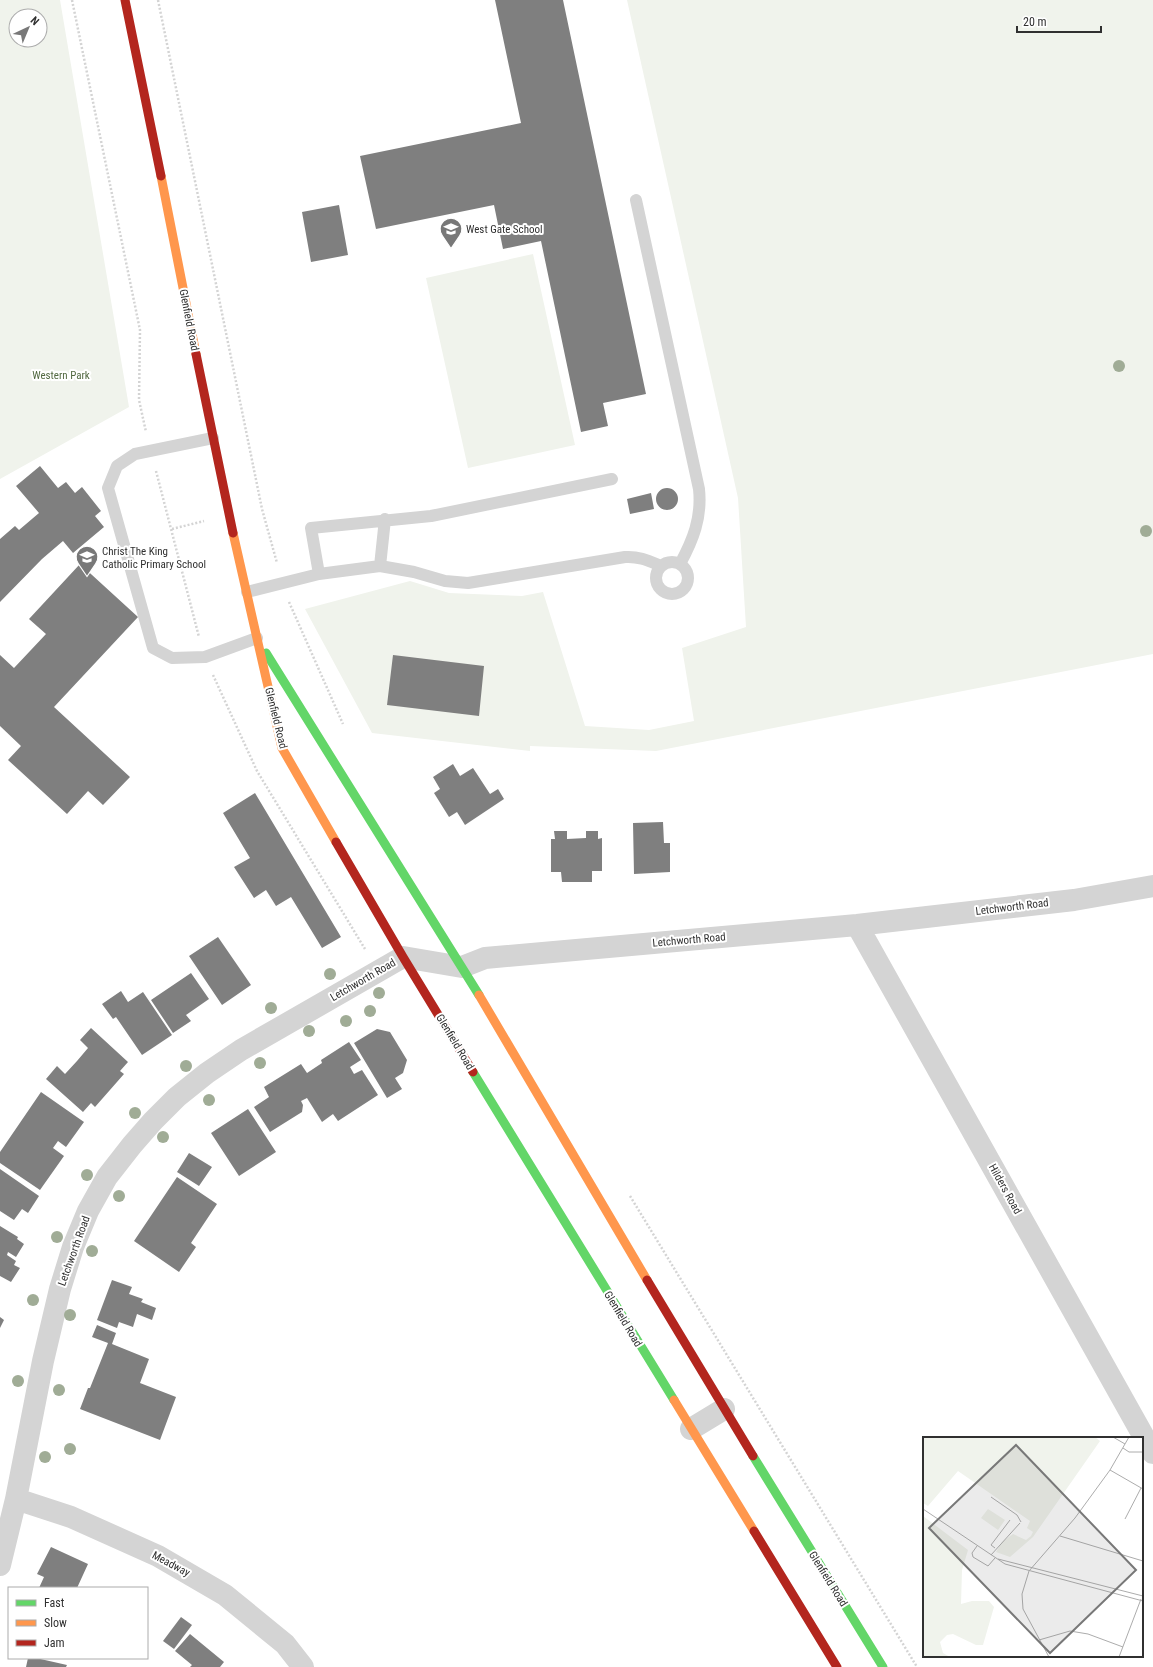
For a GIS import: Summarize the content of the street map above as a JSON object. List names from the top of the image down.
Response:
{
  "streets": {
    "street": [
      "Glenfield Road",
      "Letchworth Road",
      "Hilders Road",
      "Meadway"
    ]
  },
  "crossings": [
    ["Glenfield Road", "Letchworth Road"],
    ["Letchworth Road", "Hilders Road"],
    ["Letchworth Road", "Meadway"]
  ],
  "parks": ["Western Park"],
  "places": {
    "school or university": ["West Gate School", "Christ The King Catholic Primary School"]
  },
  "legend": ["Fast", "Slow", "Jam"],
  "scale_bar": "20 m",
  "north": "top right"
}
